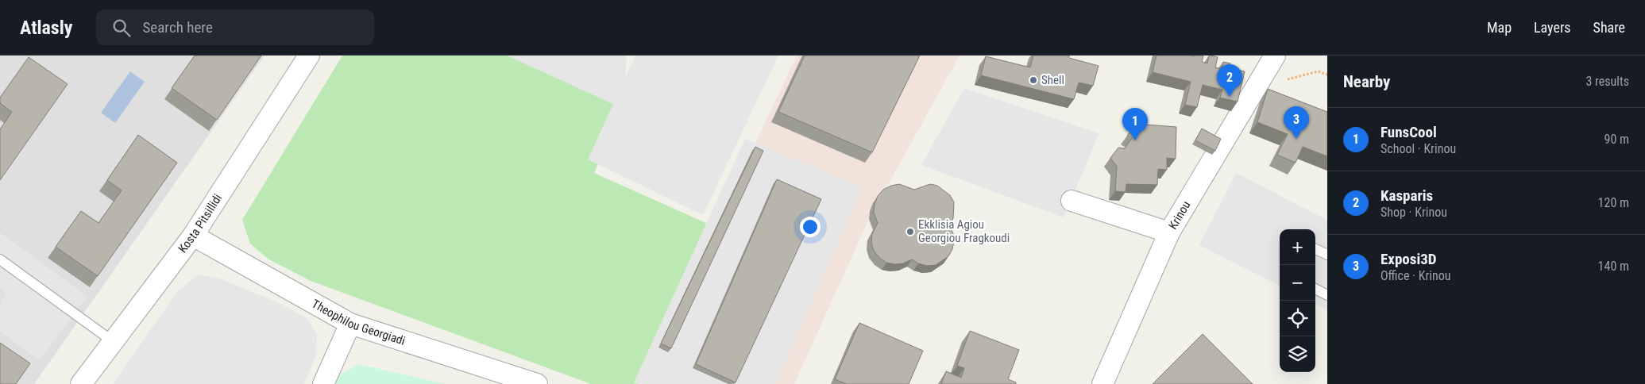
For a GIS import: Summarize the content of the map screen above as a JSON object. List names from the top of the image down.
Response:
{
  "streets": {
    "street": ["Krinou", "Kosta Pitsillidi", "Theophilou Georgiadi"]
  },
  "crossings": [
    ["Kosta Pitsillidi", "Theophilou Georgiadi"]
  ],
  "places": ["Shell", "Ekklisia Agiou Georgiou Fragkoudi"],
  "page": {
    "header": "Atlasly",
    "search": "Search here",
    "nav": ["Map", "Layers", "Share"],
    "heading": ["Nearby", "3 results"],
    "pins": ["2", "3", "1"],
    "list": [
      {
        "mark": "1",
        "name": "FunsCool",
        "note": "School · Krinou",
        "value": "90 m"
      },
      {
        "mark": "2",
        "name": "Kasparis",
        "note": "Shop · Krinou",
        "value": "120 m"
      },
      {
        "mark": "3",
        "name": "Exposi3D",
        "note": "Office · Krinou",
        "value": "140 m"
      }
    ],
    "map_buttons": ["+", "−"]
  }
}
